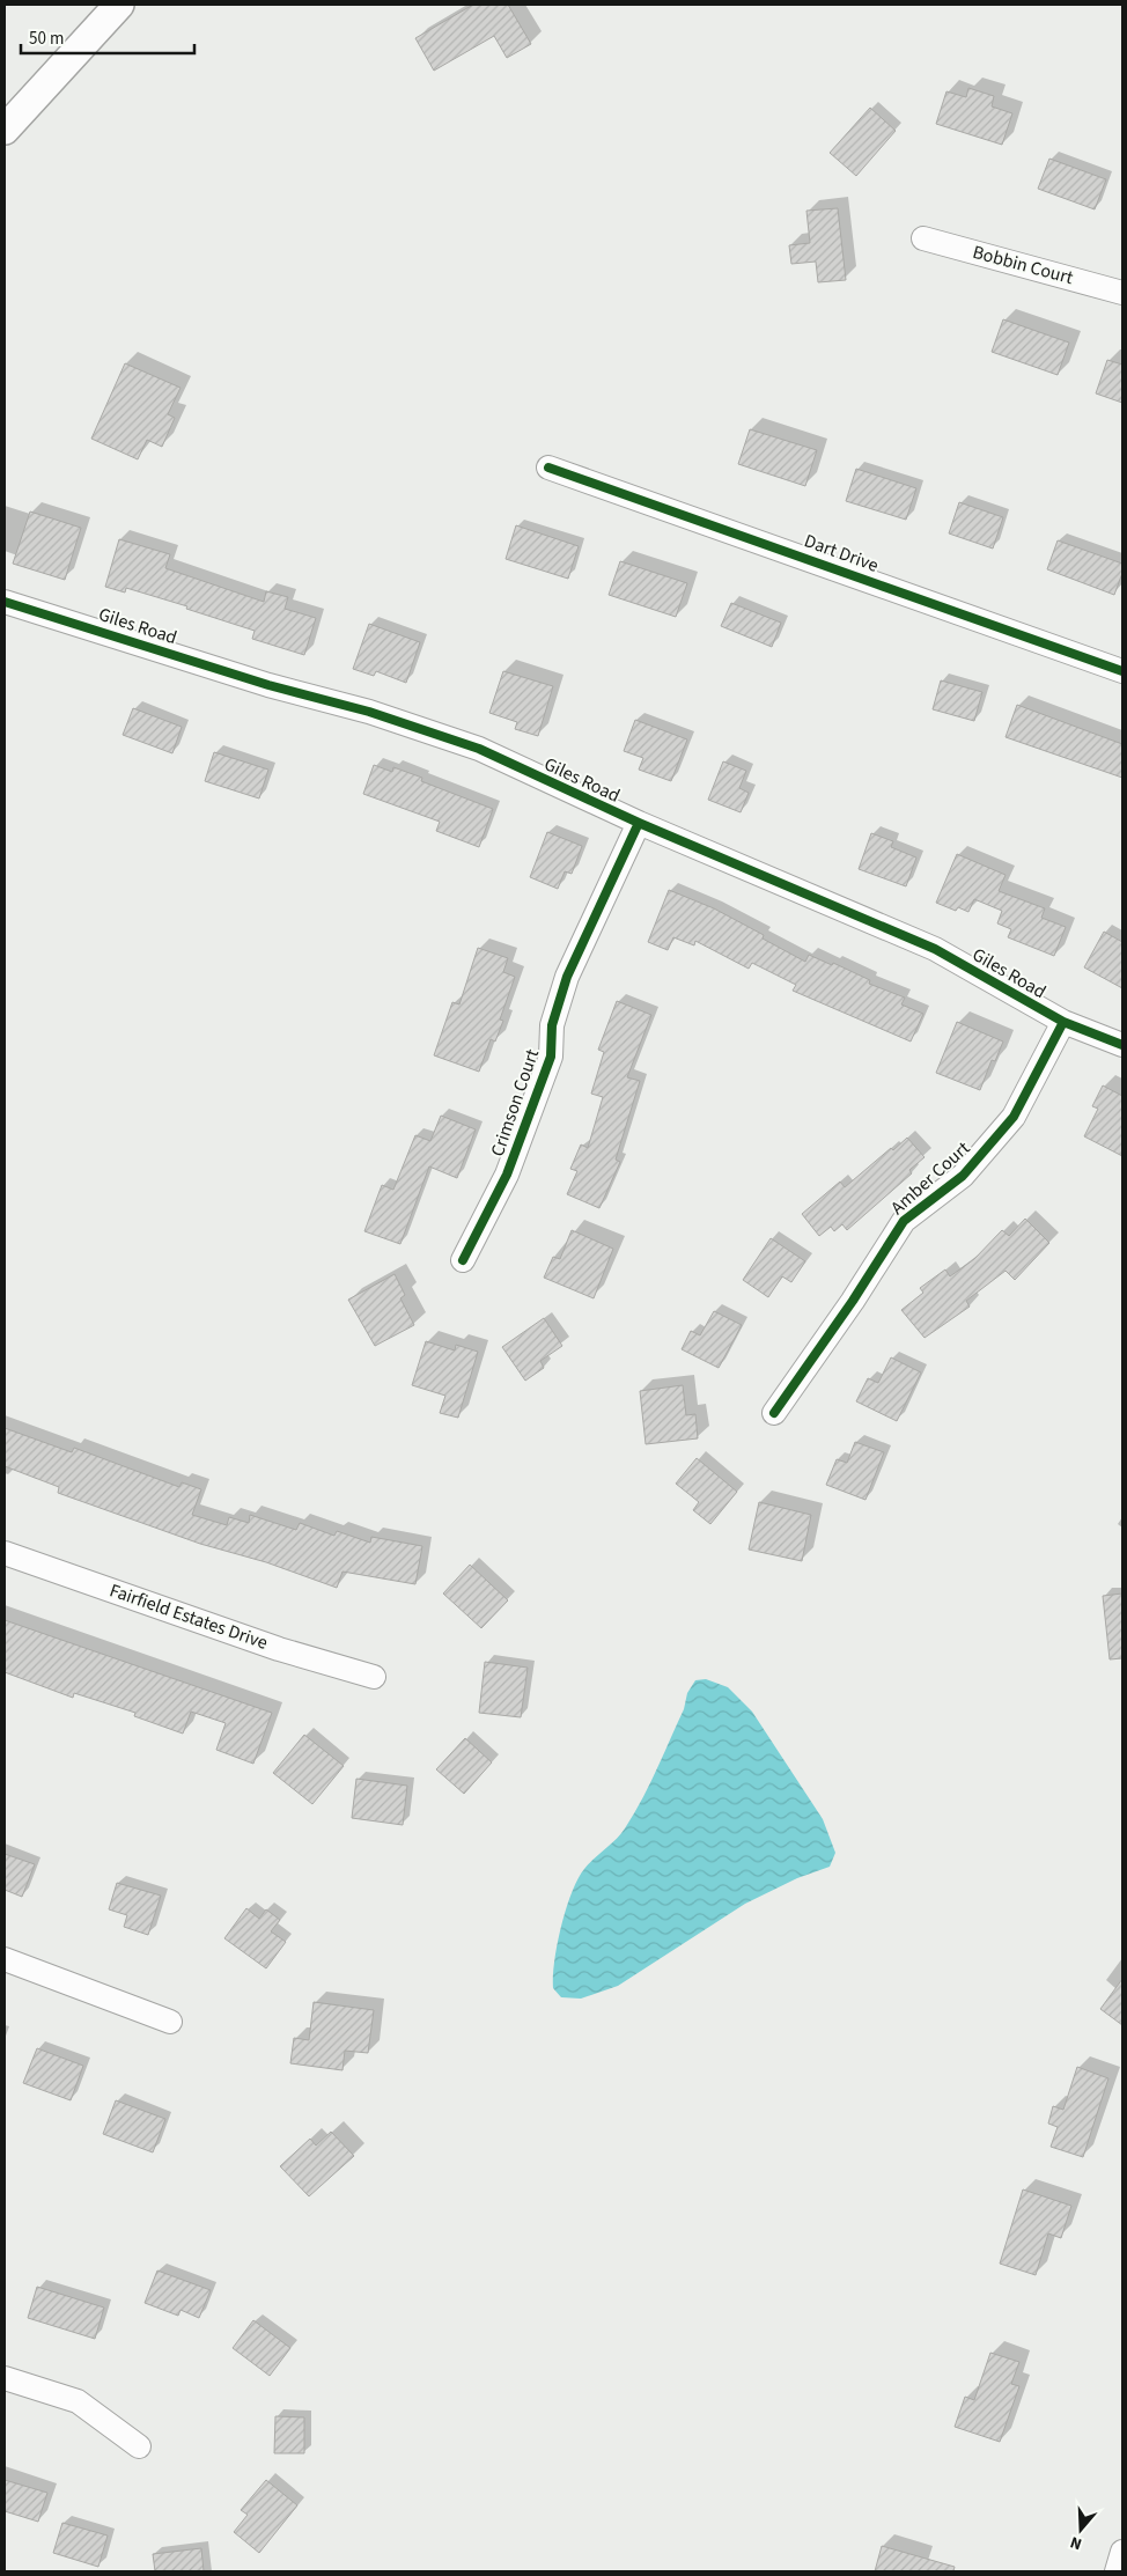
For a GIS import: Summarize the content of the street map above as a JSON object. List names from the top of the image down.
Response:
{
  "streets": {
    "street": [
      "Bobbin Court",
      "Dart Drive",
      "Giles Road",
      "Crimson Court",
      "Amber Court",
      "Fairfield Estates Drive"
    ]
  },
  "crossings": [
    ["Giles Road", "Crimson Court"],
    ["Giles Road", "Amber Court"]
  ],
  "scale_bar": "50 m",
  "north": "bottom"
}
